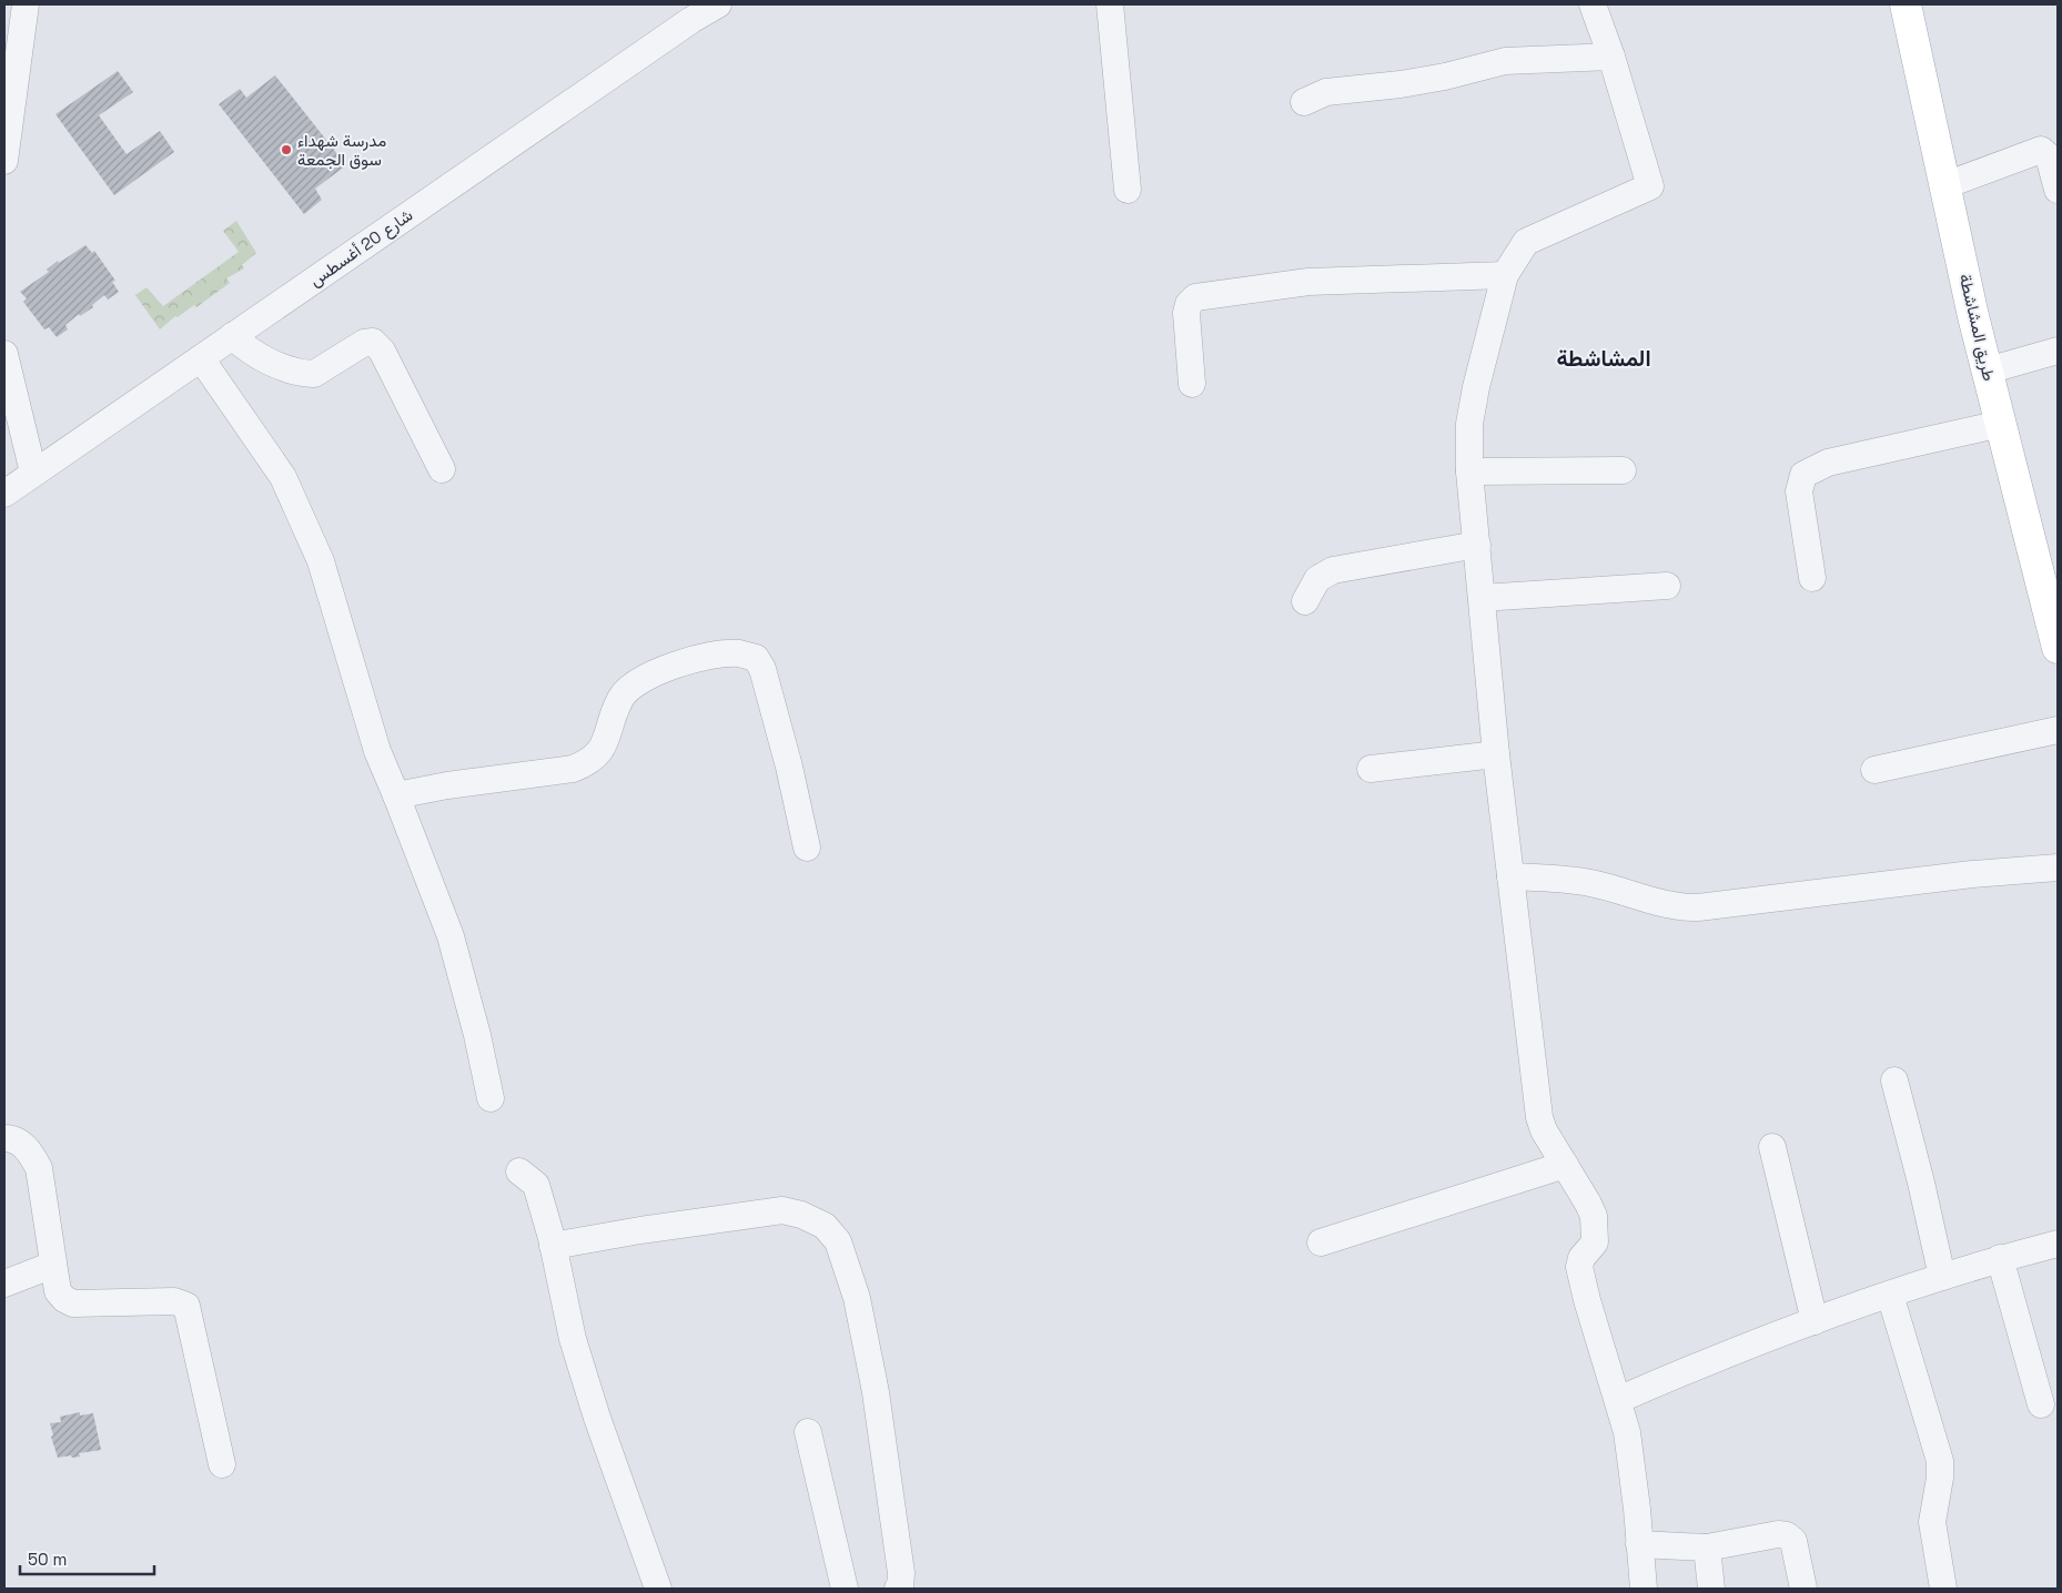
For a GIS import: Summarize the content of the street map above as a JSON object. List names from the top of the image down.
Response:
{
  "streets": {
    "main road": ["طريق المشاشطة"],
    "street": ["شارع 20 أغسطس"]
  },
  "districts": ["المشاشطة"],
  "places": ["مدرسة شهداء سوق الجمعة"],
  "scale_bar": "50 m"
}
